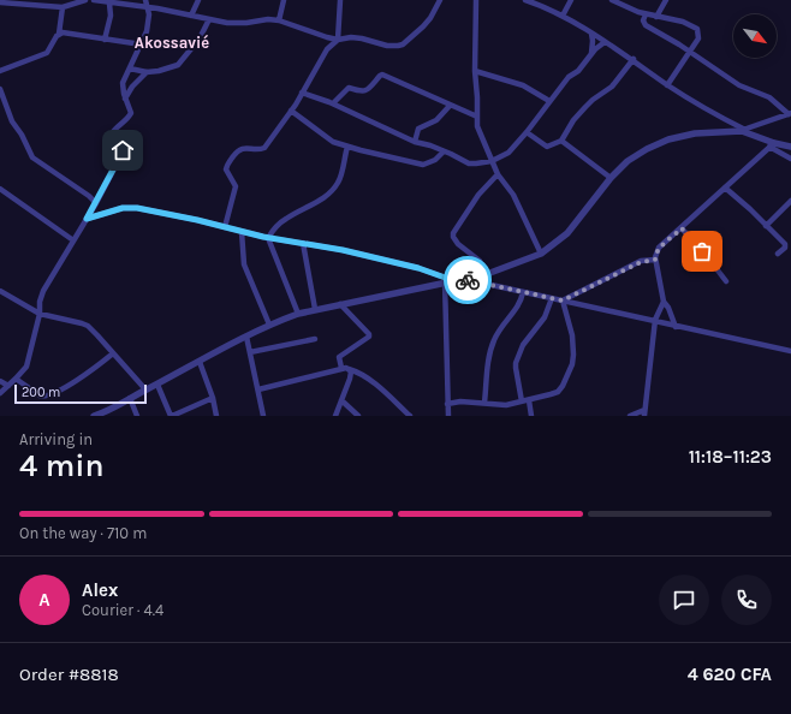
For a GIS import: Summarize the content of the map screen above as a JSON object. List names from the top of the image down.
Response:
{
  "districts": ["Akossavié"],
  "scale_bar": "200 m",
  "north": "bottom right",
  "page": {
    "scale": "200 m",
    "heading": ["4 min", "Arriving in", "11:18–11:23"],
    "panel": [
      "Alex",
      "Courier · 4.4",
      "Order #8818",
      "4 620 CFA"
    ],
    "bar": "On the way · 710 m",
    "round": "A"
  }
}
